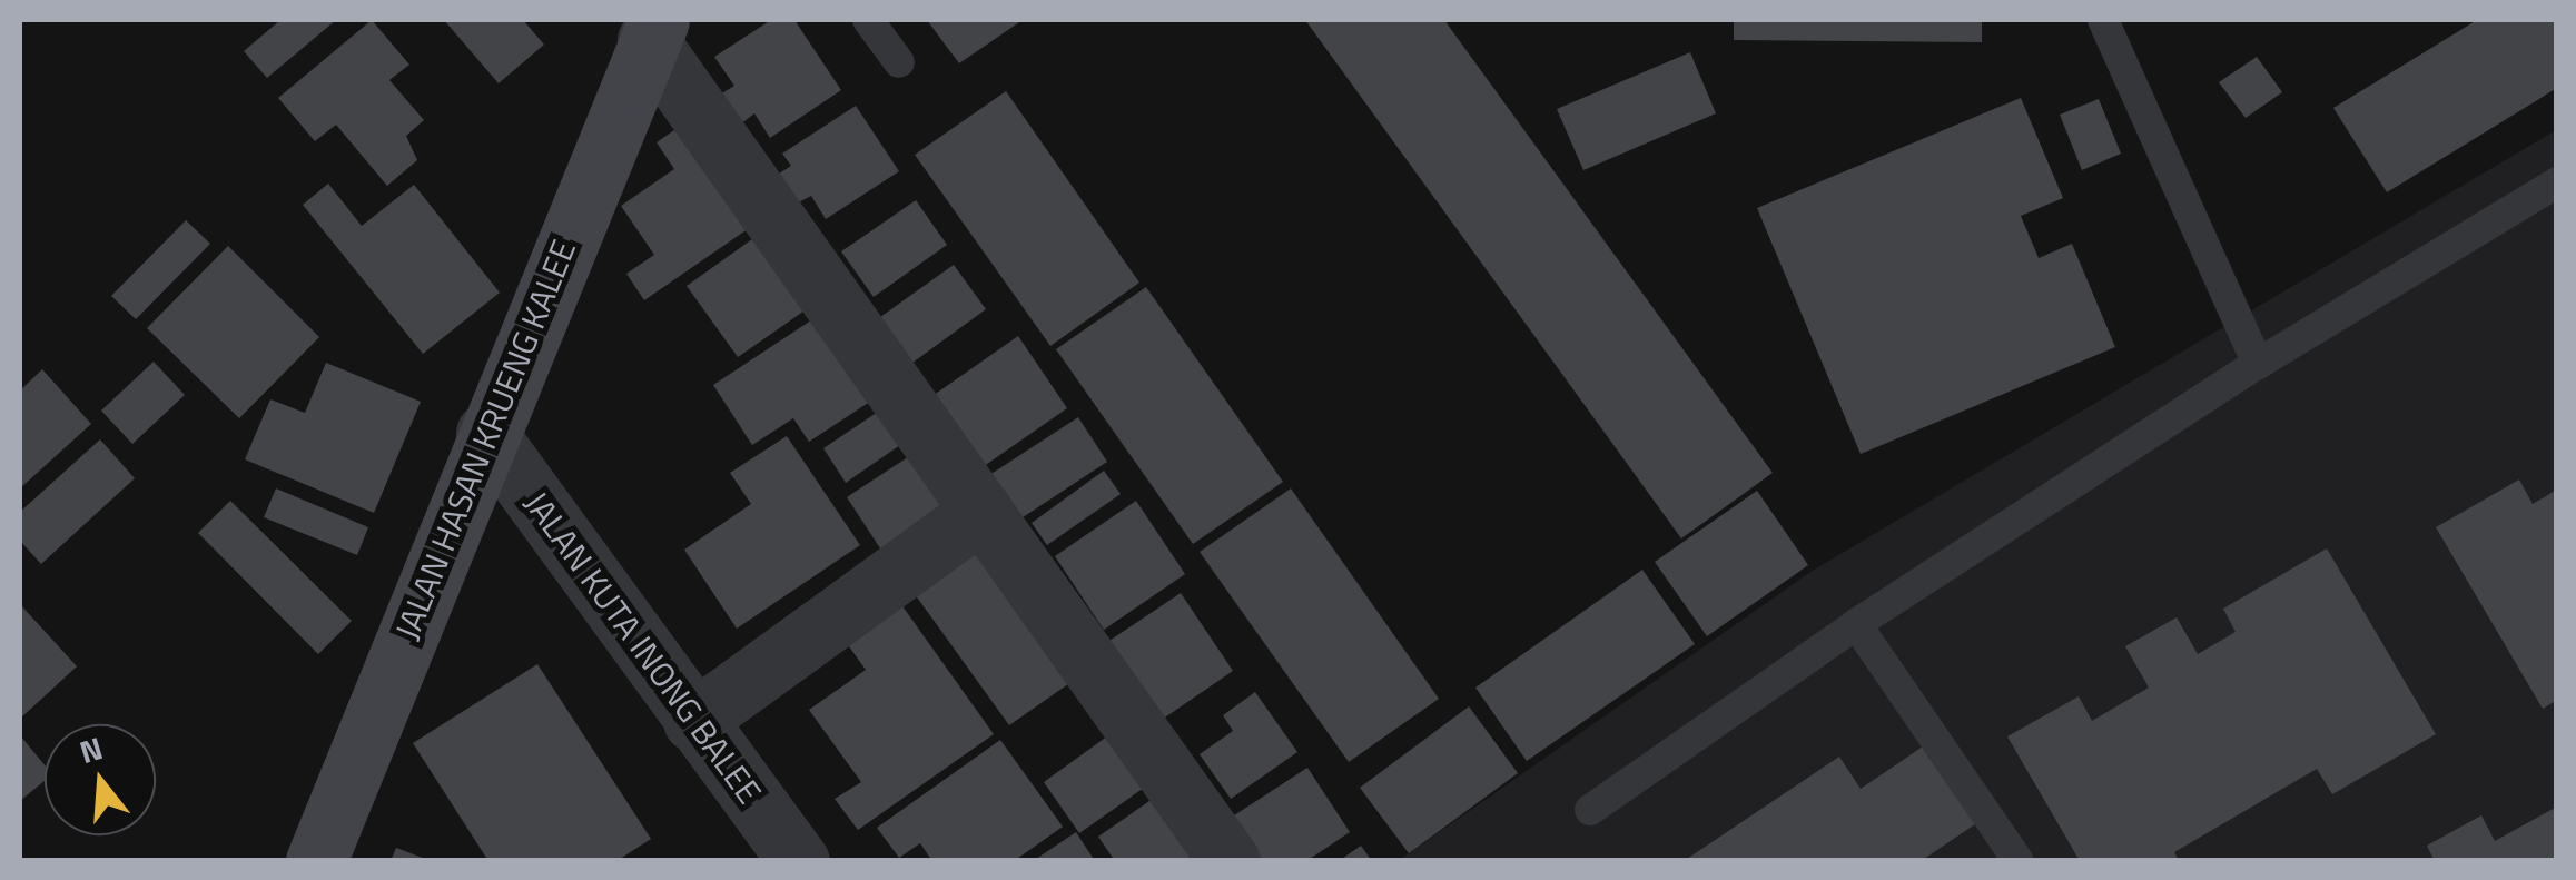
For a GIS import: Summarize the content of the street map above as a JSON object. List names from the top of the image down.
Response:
{
  "streets": {
    "street": ["JALAN HASAN KRUENG KALEE", "JALAN KUTA INONG BALEE"]
  },
  "crossings": [
    ["JALAN HASAN KRUENG KALEE", "JALAN KUTA INONG BALEE"]
  ],
  "north": "top"
}
